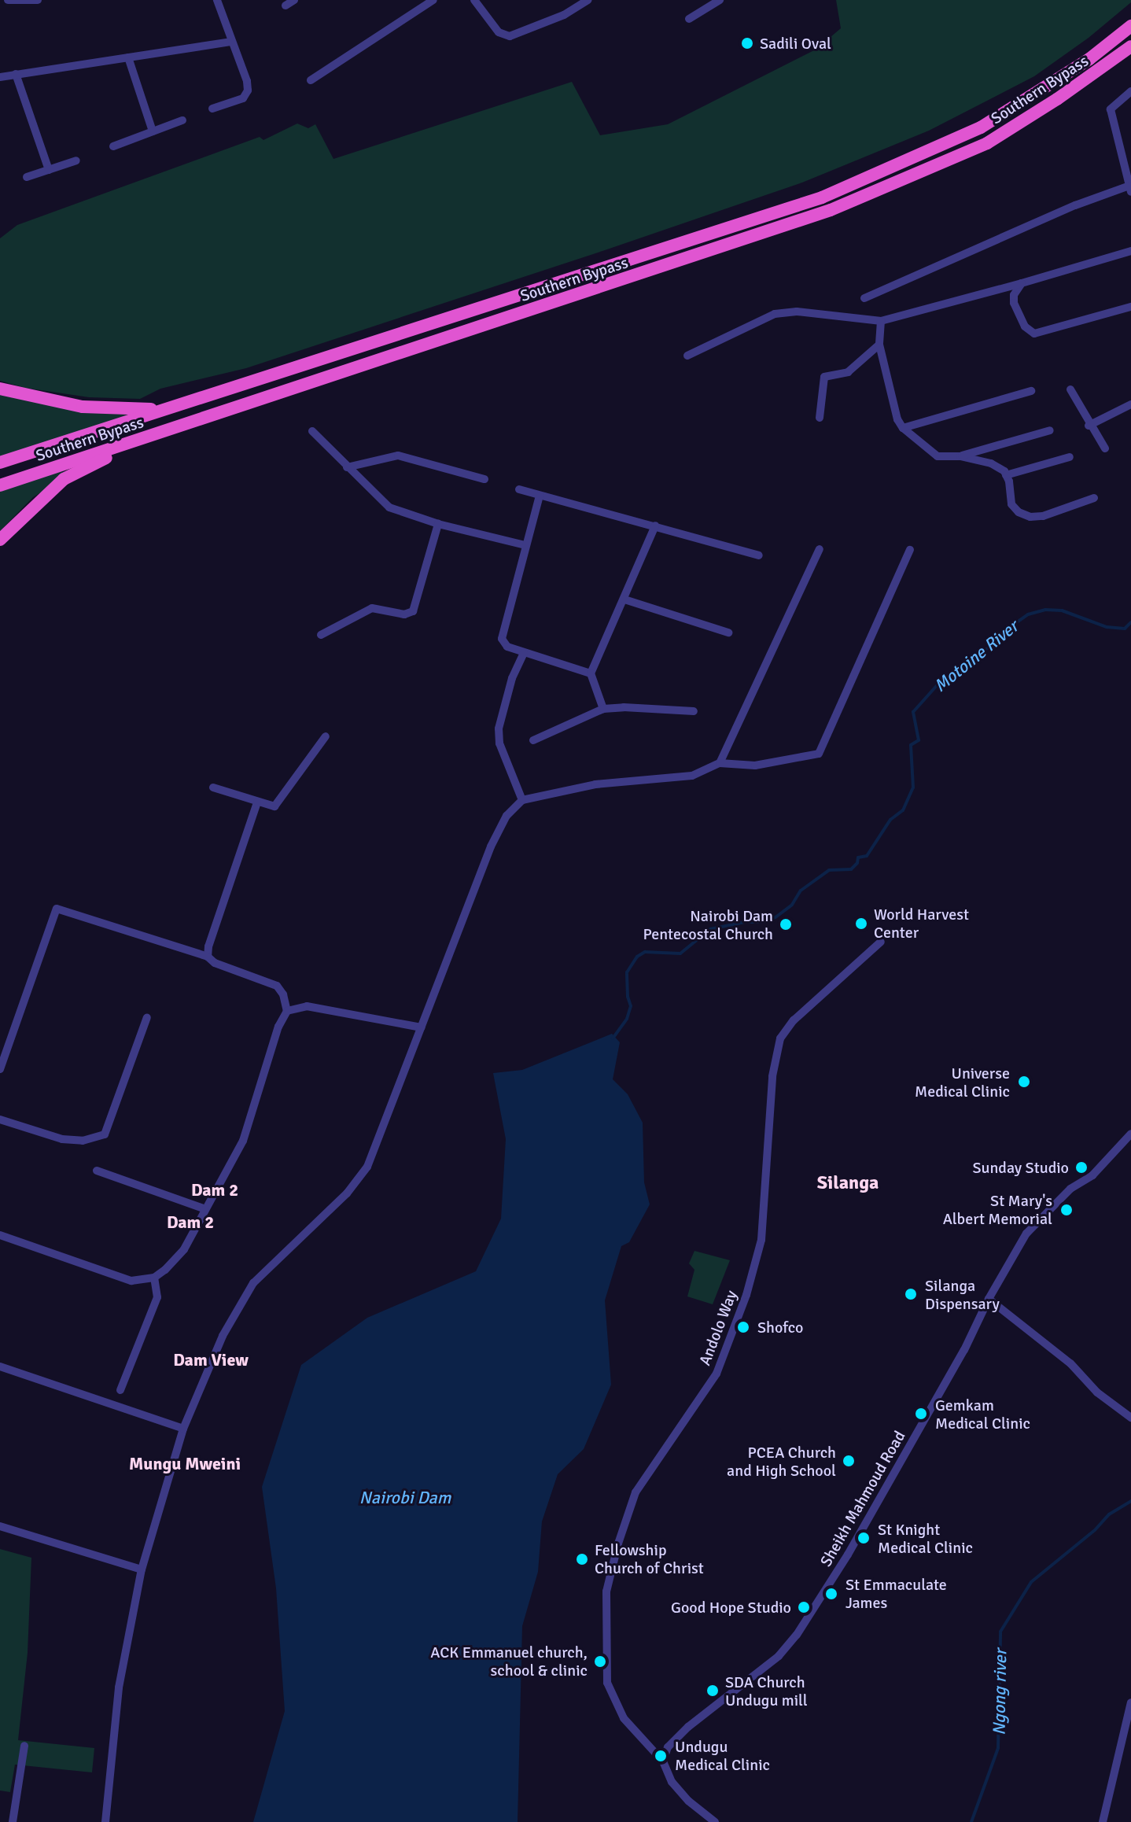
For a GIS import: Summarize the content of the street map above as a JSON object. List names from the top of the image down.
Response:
{
  "streets": {
    "highway": ["Southern Bypass"],
    "street": ["Andolo Way", "Sheikh Mahmoud Road"]
  },
  "crossings": [
    ["Andolo Way", "Sheikh Mahmoud Road"]
  ],
  "districts": [
    "Silanga",
    "Dam 2",
    "Dam 2",
    "Dam View",
    "Mungu Mweini"
  ],
  "water": ["Motoine River", "Nairobi Dam", "Ngong river"],
  "places": [
    "Sadili Oval",
    "World Harvest Center",
    "Nairobi Dam Pentecostal Church",
    "Universe Medical Clinic",
    "Sunday Studio",
    "St Mary's Albert Memorial",
    "Silanga Dispensary",
    "Shofco",
    "Gemkam Medical Clinic",
    "PCEA Church and High School",
    "St Knight Medical Clinic",
    "Fellowship Church of Christ",
    "St Emmaculate James",
    "Good Hope Studio",
    "ACK Emmanuel church, school & clinic",
    "SDA Church Undugu mill",
    "Undugu Medical Clinic"
  ]
}
